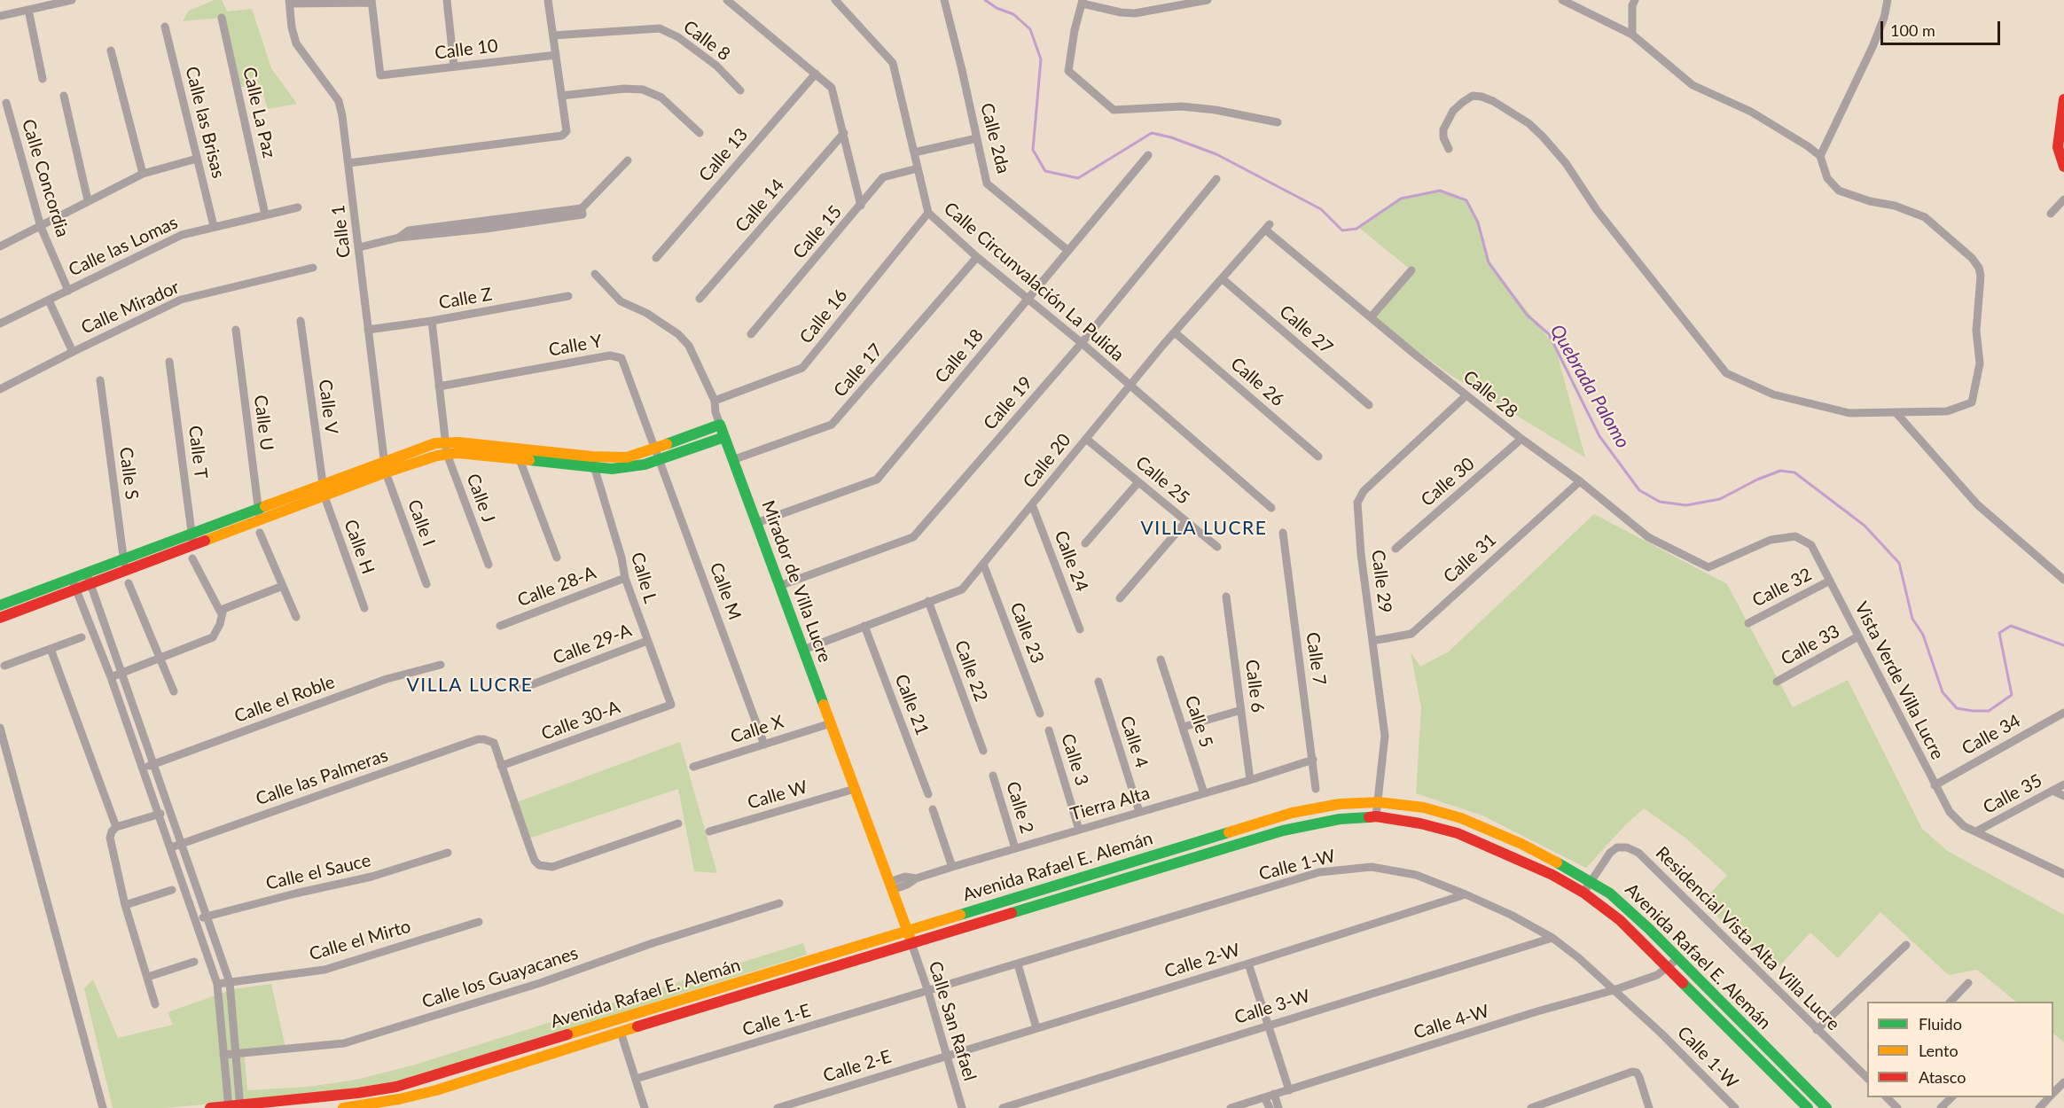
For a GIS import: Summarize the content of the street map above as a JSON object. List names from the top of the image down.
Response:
{
  "streets": {
    "main road": ["Mirador de Villa Lucre", "Avenida Rafael E. Alemán"],
    "street": [
      "Calle 8",
      "Calle 10",
      "Calle La Paz",
      "Calle las Brisas",
      "Calle 2da",
      "Calle 13",
      "Calle Concordia",
      "Calle 14",
      "Calle 1",
      "Calle 15",
      "Calle las Lomas",
      "Calle Circunvalación La Pulida",
      "Calle Z",
      "Calle Mirador",
      "Calle 16",
      "Calle 27",
      "Calle Y",
      "Calle 18",
      "Calle 17",
      "Calle 26",
      "Calle 28",
      "Calle 19",
      "Calle V",
      "Calle U",
      "Calle T",
      "Calle 20",
      "Calle S",
      "Calle 25",
      "Calle 30",
      "Calle J",
      "Calle I",
      "Calle H",
      "Calle 31",
      "Calle 24",
      "Calle L",
      "Calle 29",
      "Calle 28-A",
      "Calle 32",
      "Calle M",
      "Calle 23",
      "Calle 29-A",
      "Calle 33",
      "Calle 7",
      "Calle 22",
      "Vista Verde Villa Lucre",
      "Calle 6",
      "Calle el Roble",
      "Calle 21",
      "Calle 30-A",
      "Calle 5",
      "Calle X",
      "Calle 34",
      "Calle 4",
      "Calle 3",
      "Calle las Palmeras",
      "Calle 35",
      "Calle W",
      "Tierra Alta",
      "Calle 2",
      "Calle 1-W",
      "Calle el Sauce",
      "Residencial Vista Alta Villa Lucre",
      "Calle el Mirto",
      "Calle 2-W",
      "Calle los Guayacanes",
      "Calle 3-W",
      "Calle 1-E",
      "Calle San Rafael",
      "Calle 4-W",
      "Calle 2-E"
    ]
  },
  "crossings": [
    ["Calle La Paz", "Calle las Lomas"],
    ["Calle las Brisas", "Calle las Lomas"],
    ["Calle 2da", "Calle 18"],
    ["Calle Concordia", "Calle las Lomas"],
    ["Calle 1", "Calle Z"],
    ["Calle 1", "Calle I"],
    ["Calle 15", "Calle Circunvalación La Pulida"],
    ["Calle Circunvalación La Pulida", "Calle 16"],
    ["Calle Circunvalación La Pulida", "Calle 18"],
    ["Calle Circunvalación La Pulida", "Calle 17"],
    ["Calle Circunvalación La Pulida", "Calle 19"],
    ["Calle Circunvalación La Pulida", "Calle 20"],
    ["Calle Z", "Calle J"],
    ["Calle 16", "Mirador de Villa Lucre"],
    ["Calle 27", "Calle 20"],
    ["Calle Y", "Calle J"],
    ["Calle Y", "Calle M"],
    ["Calle 18", "Mirador de Villa Lucre"],
    ["Calle 17", "Mirador de Villa Lucre"],
    ["Calle 26", "Calle 20"],
    ["Calle 28", "Calle 20"],
    ["Calle 28", "Calle 30"],
    ["Calle 28", "Calle 31"],
    ["Calle 28", "Calle 29"],
    ["Calle 28", "Vista Verde Villa Lucre"],
    ["Calle 19", "Mirador de Villa Lucre"],
    ["Calle V", "Calle H"],
    ["Calle 20", "Calle 25"],
    ["Calle 20", "Calle 24"],
    ["Calle 20", "Mirador de Villa Lucre"],
    ["Calle 20", "Calle 23"],
    ["Calle 20", "Calle 22"],
    ["Calle 20", "Calle 21"],
    ["Calle 31", "Calle 29"],
    ["Calle L", "Calle 28-A"],
    ["Calle L", "Calle 29-A"],
    ["Calle L", "Calle 30-A"],
    ["Mirador de Villa Lucre", "Calle X"],
    ["Mirador de Villa Lucre", "Calle W"],
    ["Mirador de Villa Lucre", "Tierra Alta"],
    ["Mirador de Villa Lucre", "Avenida Rafael E. Alemán"],
    ["Mirador de Villa Lucre", "Calle San Rafael"],
    ["Calle 29", "Avenida Rafael E. Alemán"],
    ["Calle 32", "Vista Verde Villa Lucre"],
    ["Calle M", "Calle X"],
    ["Calle 33", "Vista Verde Villa Lucre"],
    ["Calle 7", "Tierra Alta"],
    ["Vista Verde Villa Lucre", "Calle 34"],
    ["Vista Verde Villa Lucre", "Calle 35"],
    ["Calle 6", "Tierra Alta"],
    ["Calle 30-A", "Calle las Palmeras"],
    ["Calle 5", "Tierra Alta"],
    ["Calle 4", "Tierra Alta"],
    ["Calle 3", "Tierra Alta"],
    ["Tierra Alta", "Calle 2"],
    ["Calle 1-W", "Calle 2-W"],
    ["Calle 1-W", "Calle 3-W"],
    ["Calle 1-W", "Calle 1-E"],
    ["Calle 1-W", "Calle San Rafael"],
    ["Calle 1-W", "Calle 4-W"],
    ["Avenida Rafael E. Alemán", "Residencial Vista Alta Villa Lucre"],
    ["Avenida Rafael E. Alemán", "Calle San Rafael"],
    ["Avenida Rafael E. Alemán", "Calle 4-W"],
    ["Calle 2-W", "Calle San Rafael"],
    ["Calle 2-W", "Calle 2-E"],
    ["Calle 1-E", "Calle San Rafael"],
    ["Calle San Rafael", "Calle 2-E"]
  ],
  "districts": ["VILLA LUCRE", "VILLA LUCRE"],
  "water": ["Quebrada Palomo"],
  "legend": ["Fluido", "Lento", "Atasco"],
  "scale_bar": "100 m"
}
